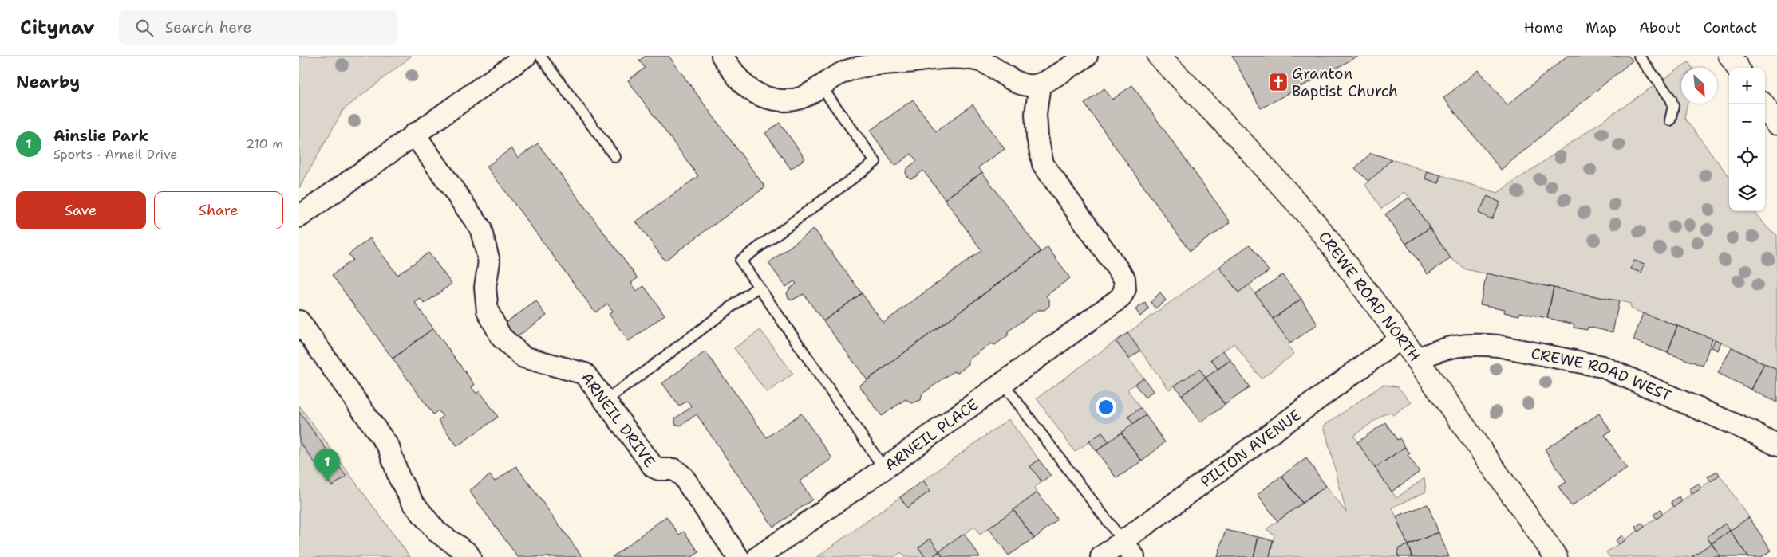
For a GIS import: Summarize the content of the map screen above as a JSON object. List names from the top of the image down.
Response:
{
  "streets": {
    "street": [
      "CREWE ROAD NORTH",
      "CREWE ROAD WEST",
      "ARNEIL DRIVE",
      "ARNEIL PLACE",
      "PILTON AVENUE"
    ]
  },
  "crossings": [
    ["CREWE ROAD NORTH", "CREWE ROAD WEST"],
    ["CREWE ROAD NORTH", "PILTON AVENUE"]
  ],
  "places": {
    "church": ["Granton Baptist Church"]
  },
  "north": "bottom right",
  "page": {
    "header": "Citynav",
    "search": "Search here",
    "nav": [
      "Home",
      "Map",
      "About",
      "Contact"
    ],
    "heading": "Nearby",
    "map_buttons": ["+", "−"],
    "list": [
      {
        "mark": "1",
        "name": "Ainslie Park",
        "note": "Sports · Arneil Drive",
        "value": "210 m"
      }
    ],
    "buttons": ["Save", "Share"],
    "pins": "1"
  }
}
